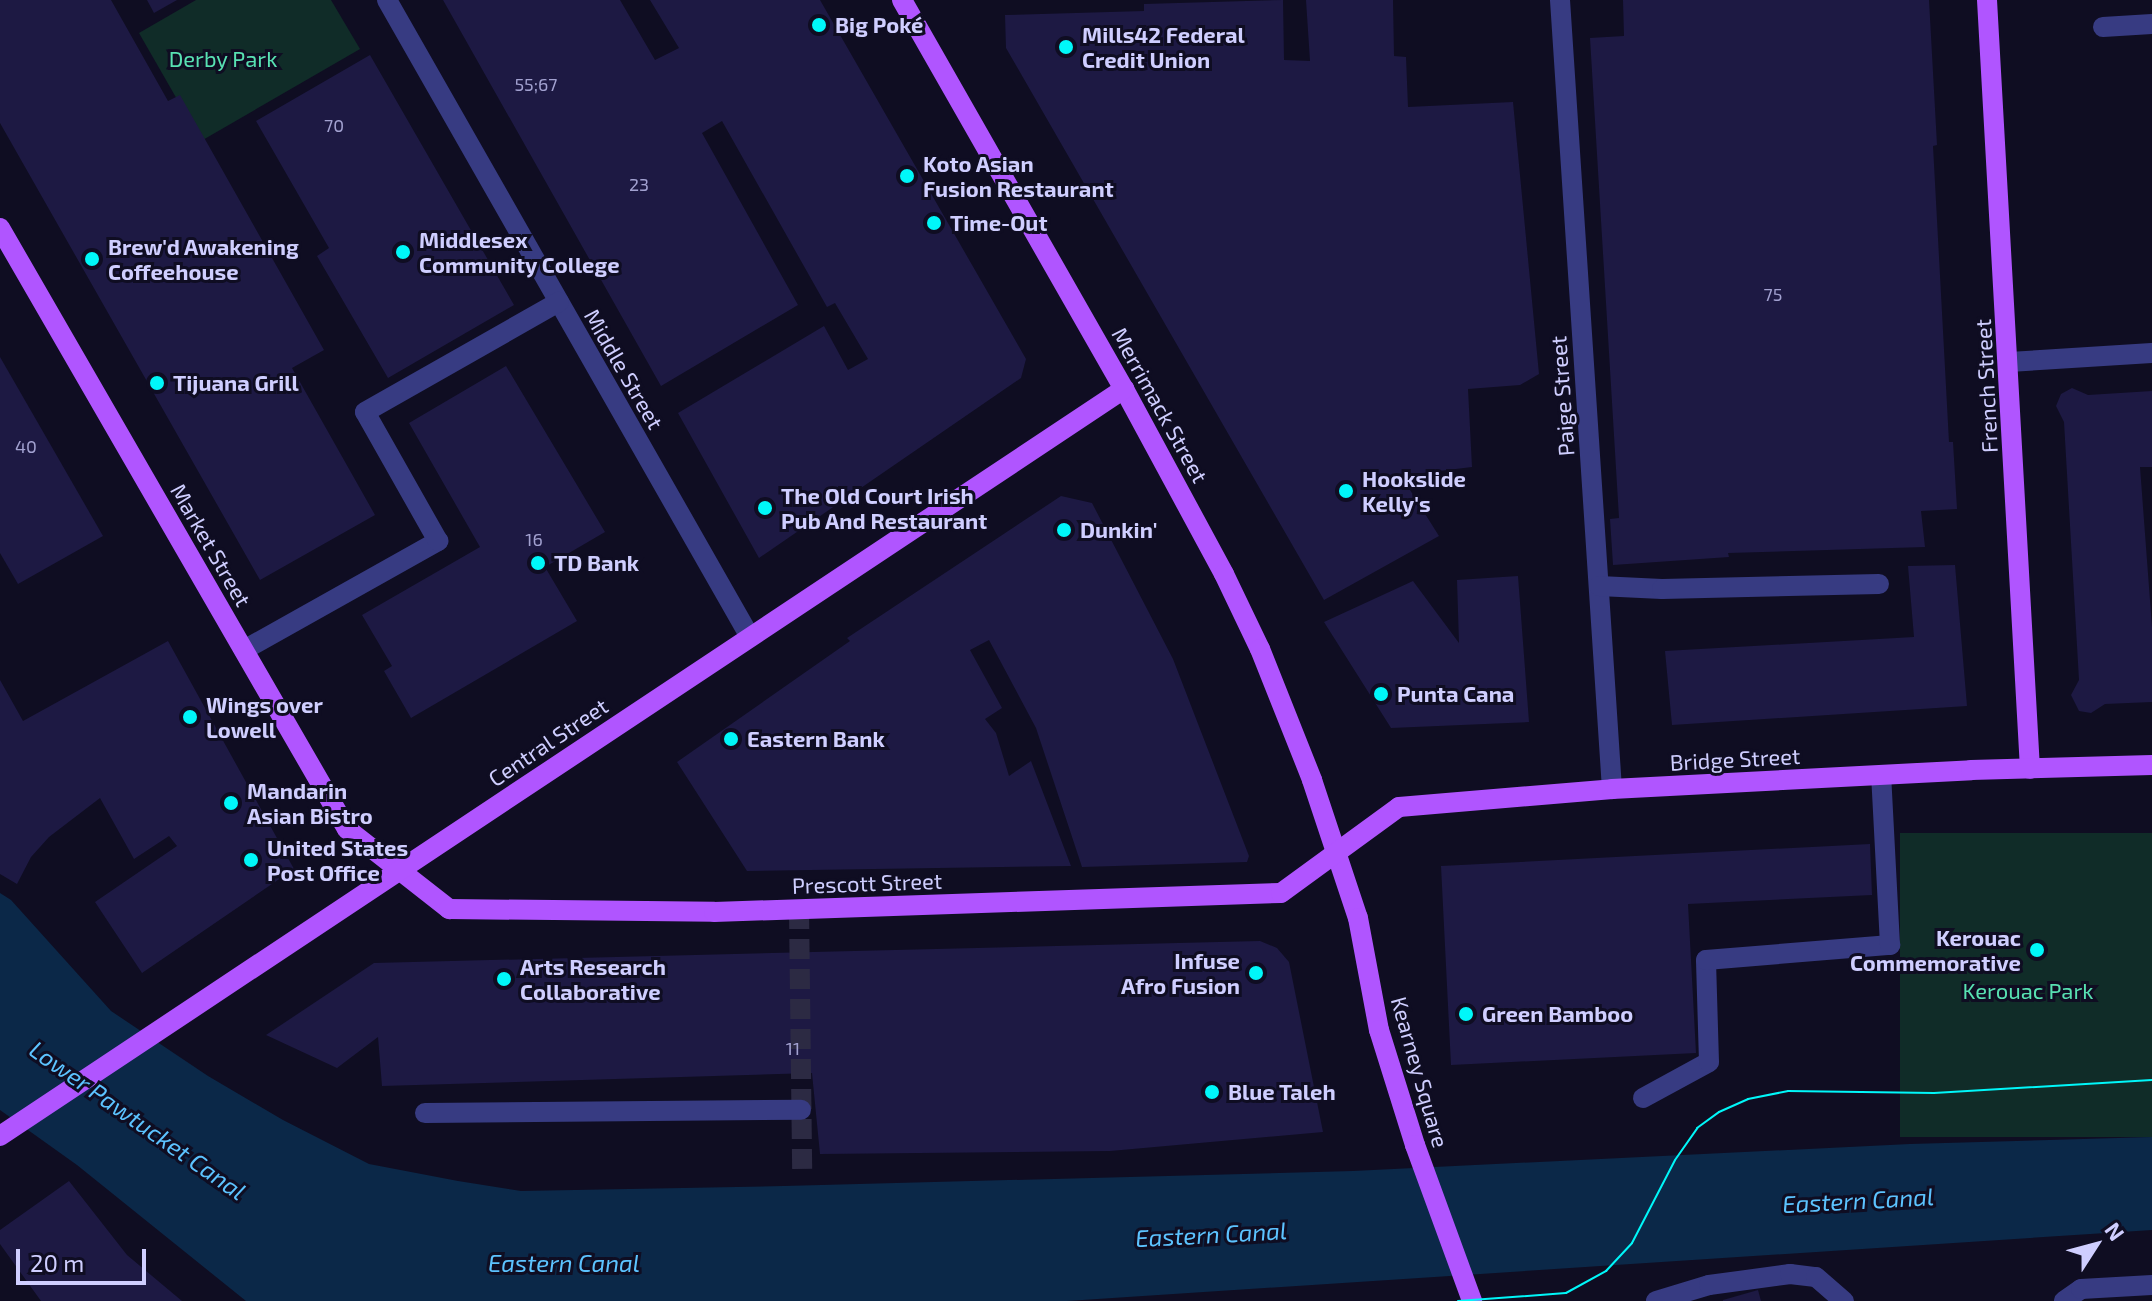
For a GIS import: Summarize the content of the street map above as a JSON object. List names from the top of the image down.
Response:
{
  "streets": {
    "main road": [
      "French Street",
      "Merrimack Street",
      "Market Street",
      "Central Street",
      "Bridge Street",
      "Prescott Street",
      "Kearney Square"
    ],
    "street": ["Middle Street", "Paige Street"]
  },
  "crossings": [
    ["Middle Street", "Central Street"],
    ["French Street", "Bridge Street"],
    ["Paige Street", "Bridge Street"],
    ["Merrimack Street", "Central Street"],
    ["Merrimack Street", "Bridge Street"],
    ["Merrimack Street", "Prescott Street"],
    ["Merrimack Street", "Kearney Square"],
    ["Market Street", "Central Street"],
    ["Market Street", "Prescott Street"],
    ["Central Street", "Prescott Street"],
    ["Bridge Street", "Prescott Street"],
    ["Bridge Street", "Kearney Square"],
    ["Prescott Street", "Kearney Square"]
  ],
  "water": ["Lower Pawtucket Canal", "Eastern Canal"],
  "parks": ["Derby Park", "Kerouac Park"],
  "places": [
    "Big Poké",
    "Mills42 Federal Credit Union",
    "Koto Asian Fusion Restaurant",
    "Time-Out",
    "Middlesex Community College",
    "Brew'd Awakening Coffeehouse",
    "Tijuana Grill",
    "Hookslide Kelly's",
    "The Old Court Irish Pub And Restaurant",
    "Dunkin'",
    "TD Bank",
    "Punta Cana",
    "Wings over Lowell",
    "Eastern Bank",
    "Mandarin Asian Bistro",
    "United States Post Office",
    "Kerouac Commemorative",
    "Infuse Afro Fusion",
    "Arts Research Collaborative",
    "Green Bamboo",
    "Blue Taleh"
  ],
  "house_numbers": [
    "55;67",
    "70",
    "23",
    "75",
    "40",
    "16",
    "11"
  ],
  "scale_bar": "20 m",
  "north": "top right"
}
